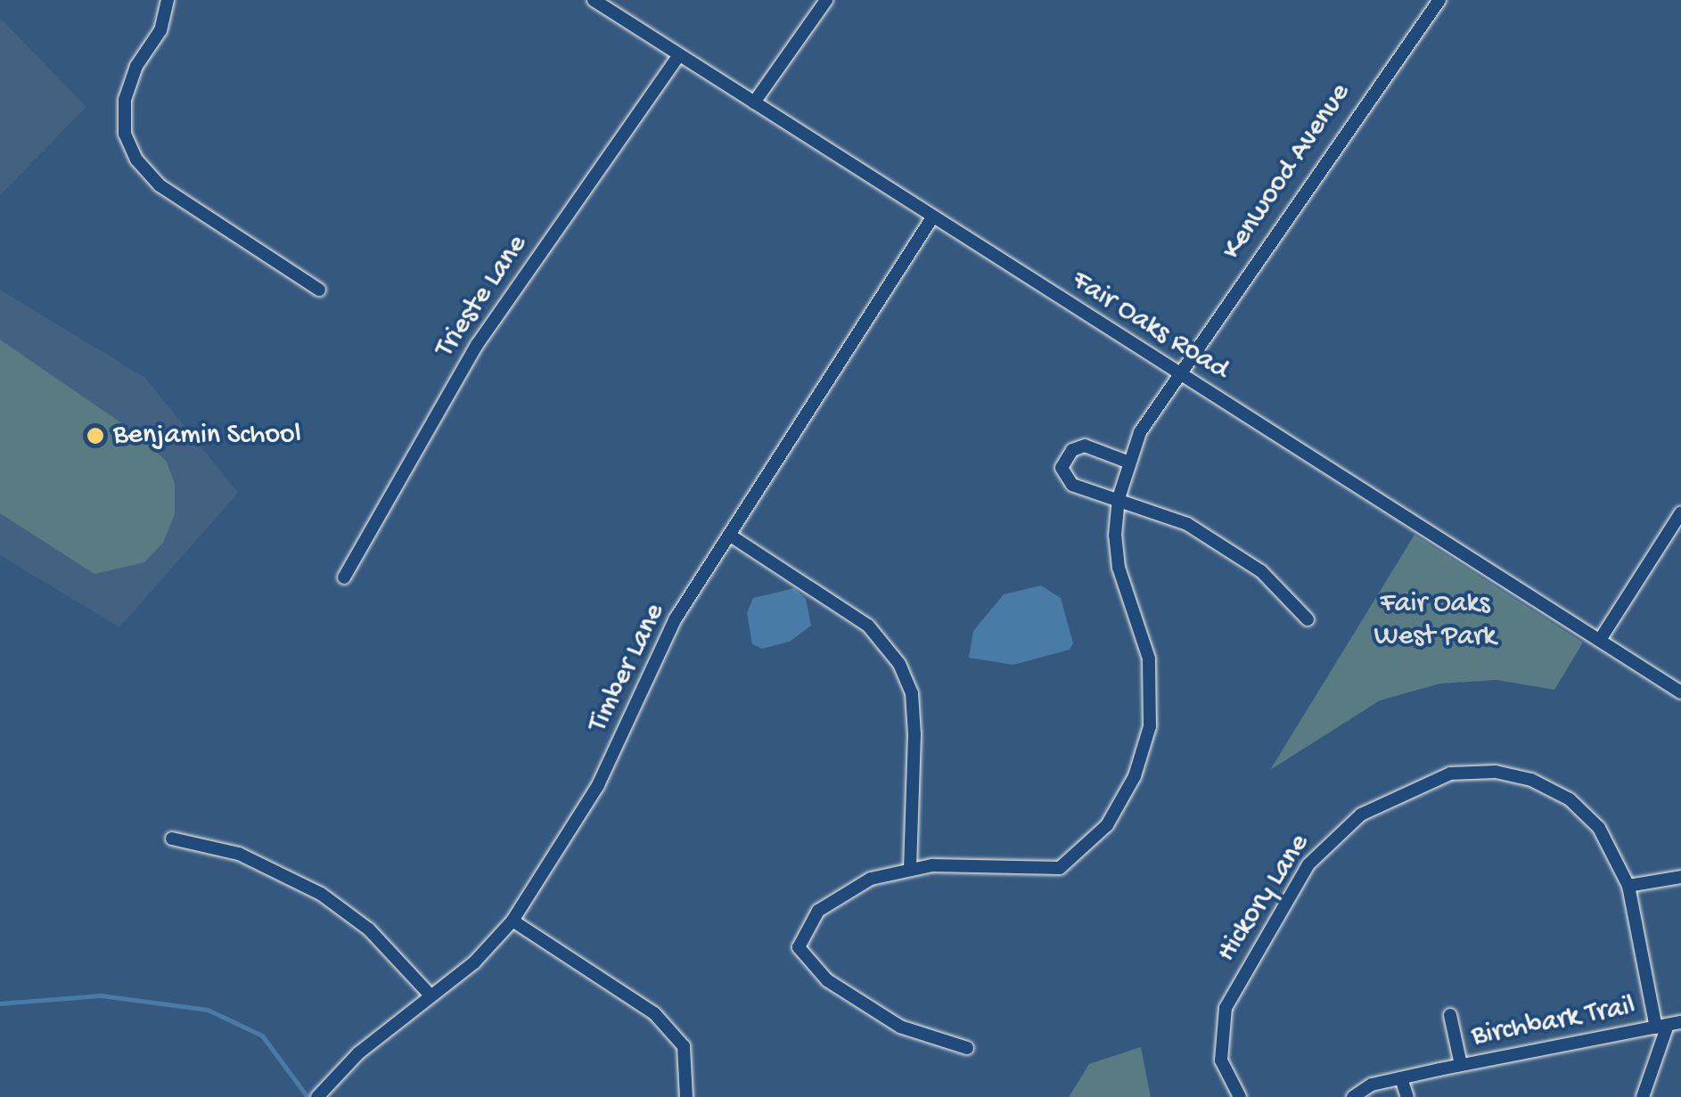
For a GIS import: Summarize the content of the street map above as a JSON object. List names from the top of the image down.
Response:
{
  "streets": {
    "street": [
      "Kenwood Avenue",
      "Trieste Lane",
      "Fair Oaks Road",
      "Timber Lane",
      "Hickory Lane",
      "Birchbark Trail"
    ]
  },
  "crossings": [
    ["Kenwood Avenue", "Fair Oaks Road"],
    ["Trieste Lane", "Fair Oaks Road"],
    ["Fair Oaks Road", "Timber Lane"],
    ["Hickory Lane", "Birchbark Trail"]
  ],
  "parks": ["Fair Oaks West Park"],
  "places": ["Benjamin School"]
}
